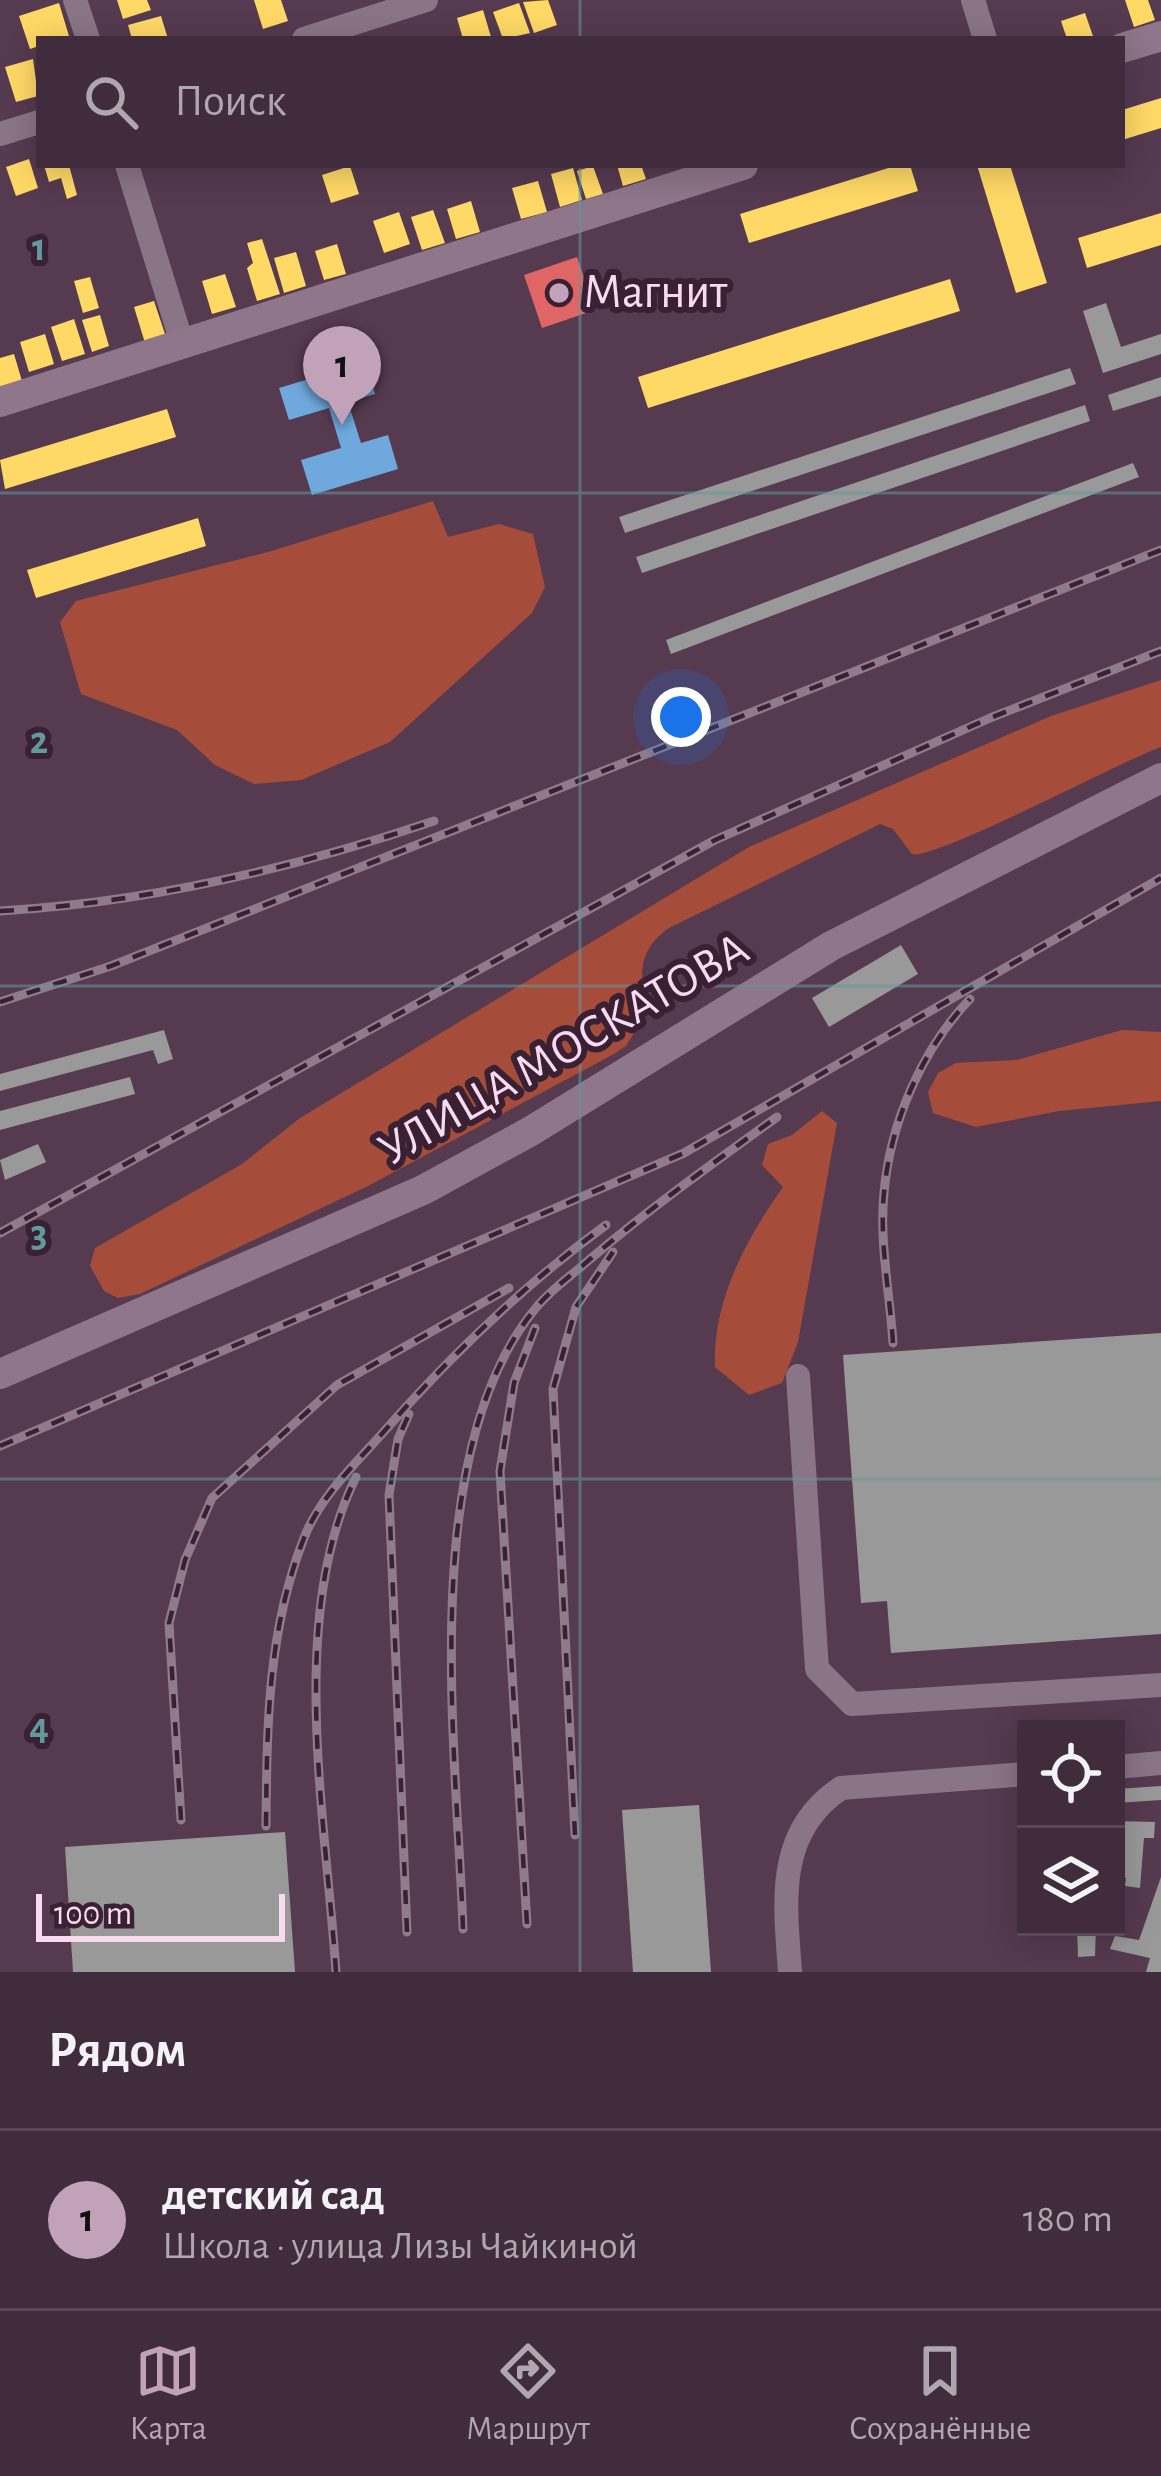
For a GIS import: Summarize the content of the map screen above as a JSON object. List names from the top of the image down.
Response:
{
  "streets": {
    "main road": ["УЛИЦА МОСКАТОВА"]
  },
  "places": ["Магнит"],
  "scale_bar": "100 m",
  "page": {
    "search": "Поиск",
    "pins": "1",
    "scale": "100 m",
    "heading": "Рядом",
    "list": [
      {
        "mark": "1",
        "name": "детский сад",
        "note": "Школа · улица Лизы Чайкиной",
        "value": "180 m"
      }
    ],
    "nav": ["Карта", "Маршрут", "Сохранённые"]
  },
  "grid": {
    "rows": [
      "1",
      "2",
      "3",
      "4"
    ]
  }
}
